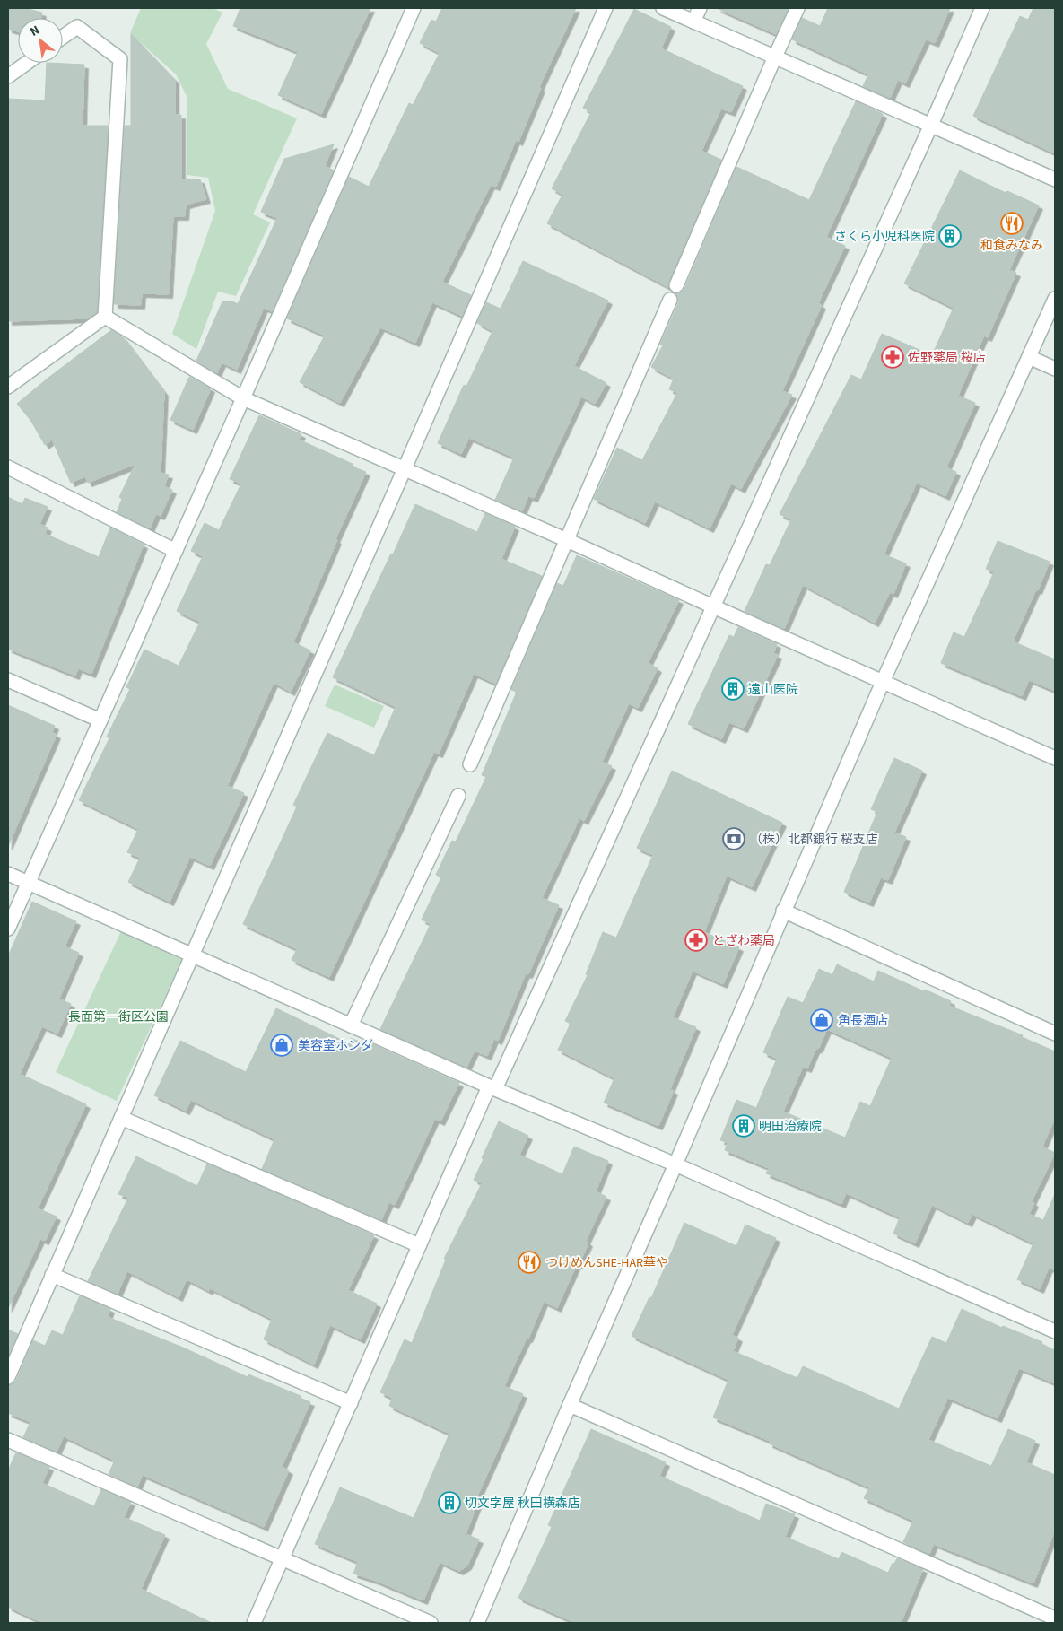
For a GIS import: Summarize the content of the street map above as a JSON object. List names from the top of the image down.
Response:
{
  "parks": ["長面第一街区公園"],
  "places": {
    "restaurant": ["和食みなみ", "つけめんSHE-HAR華や"],
    "building": [
      "さくら小児科医院",
      "遠山医院",
      "明田治療院",
      "切文字屋 秋田横森店"
    ],
    "pharmacy": ["佐野薬局 桜店", "とざわ薬局"],
    "bank": ["（株）北都銀行 桜支店"],
    "shop": ["角長酒店", "美容室ホンダ"]
  },
  "north": "top left"
}
